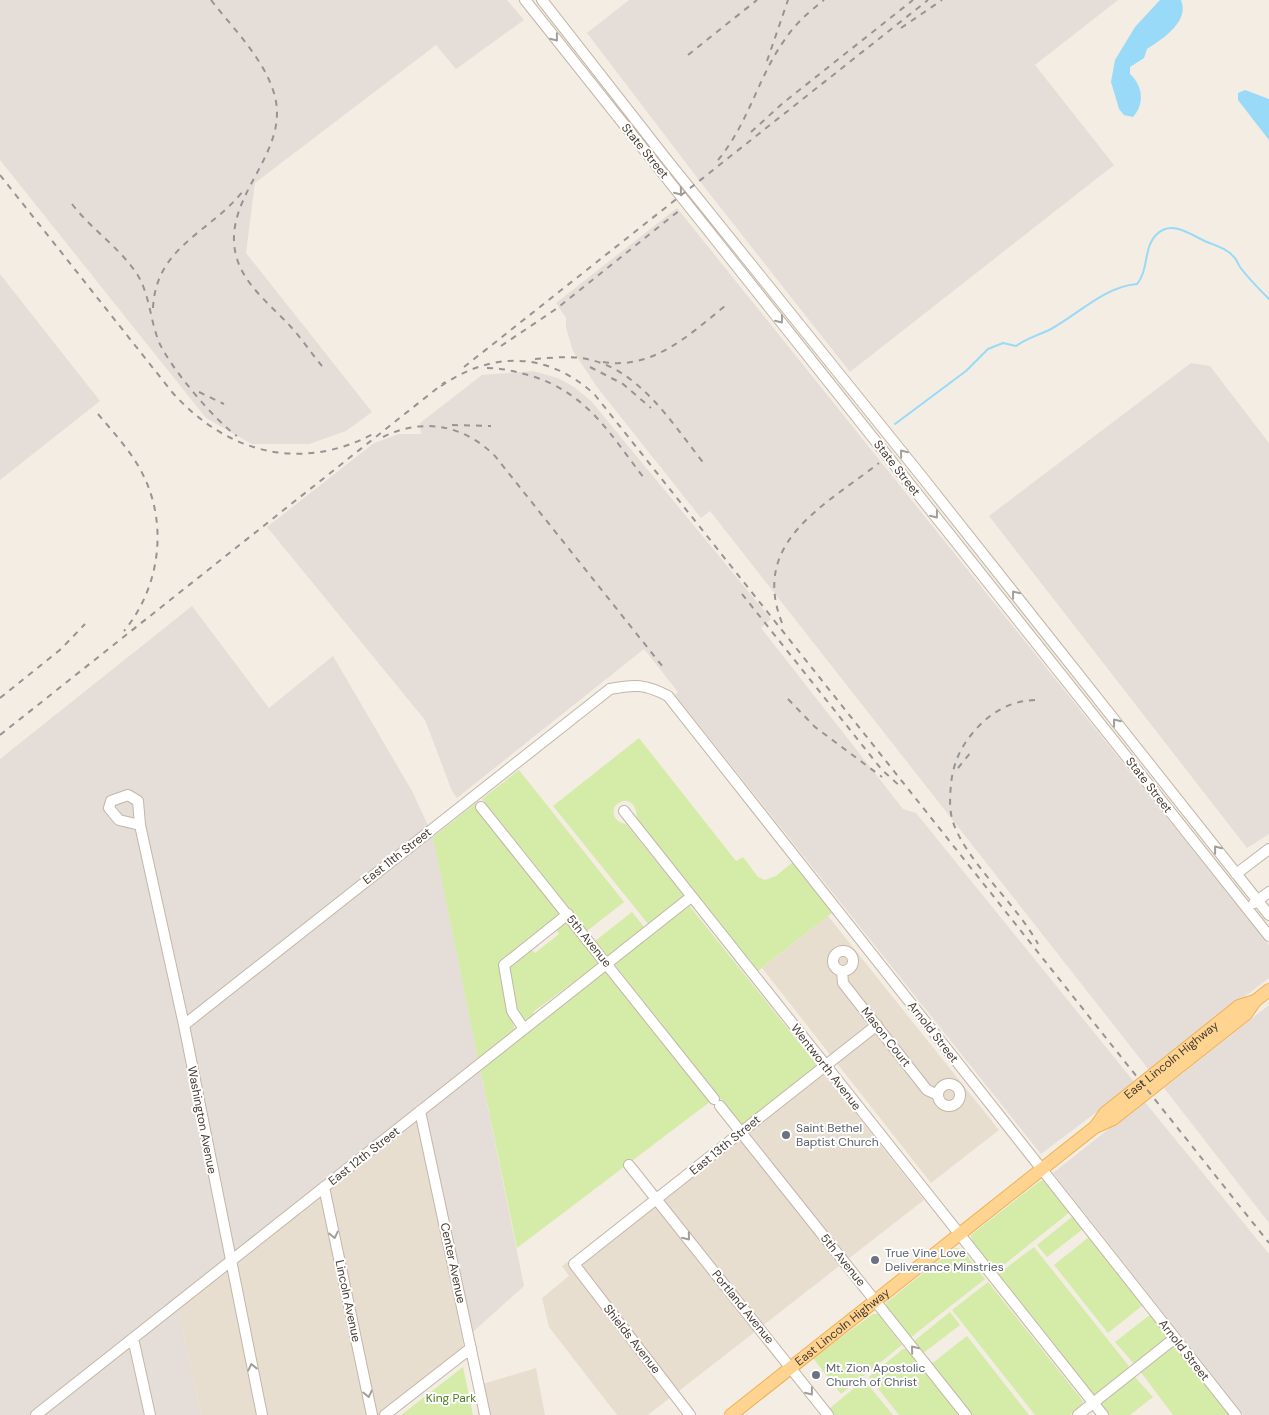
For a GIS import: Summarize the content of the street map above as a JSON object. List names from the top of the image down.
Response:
{
  "streets": {
    "main road": ["East Lincoln Highway"],
    "street": [
      "State Street",
      "East 11th Street",
      "5th Avenue",
      "Arnold Street",
      "Mason Court",
      "Wentworth Avenue",
      "Washington Avenue",
      "East 13th Street",
      "East 12th Street",
      "Center Avenue",
      "Lincoln Avenue",
      "Portland Avenue",
      "Shields Avenue"
    ]
  },
  "crossings": [
    ["East 11th Street", "Arnold Street"],
    ["East 11th Street", "Washington Avenue"],
    ["5th Avenue", "East Lincoln Highway"],
    ["5th Avenue", "East 13th Street"],
    ["5th Avenue", "East 12th Street"],
    ["Arnold Street", "East Lincoln Highway"],
    ["Mason Court", "East 13th Street"],
    ["East Lincoln Highway", "Wentworth Avenue"],
    ["East Lincoln Highway", "Portland Avenue"],
    ["Wentworth Avenue", "East 13th Street"],
    ["Wentworth Avenue", "East 12th Street"],
    ["Washington Avenue", "East 12th Street"],
    ["East 13th Street", "Portland Avenue"],
    ["East 13th Street", "Shields Avenue"],
    ["East 12th Street", "Center Avenue"],
    ["East 12th Street", "Lincoln Avenue"]
  ],
  "one_way": ["Lincoln Avenue", "Portland Avenue"],
  "parks": ["King Park"],
  "places": ["Saint Bethel Baptist Church", "True Vine Love Deliverance Minstries", "Mt. Zion Apostolic Church of Christ"]
}
